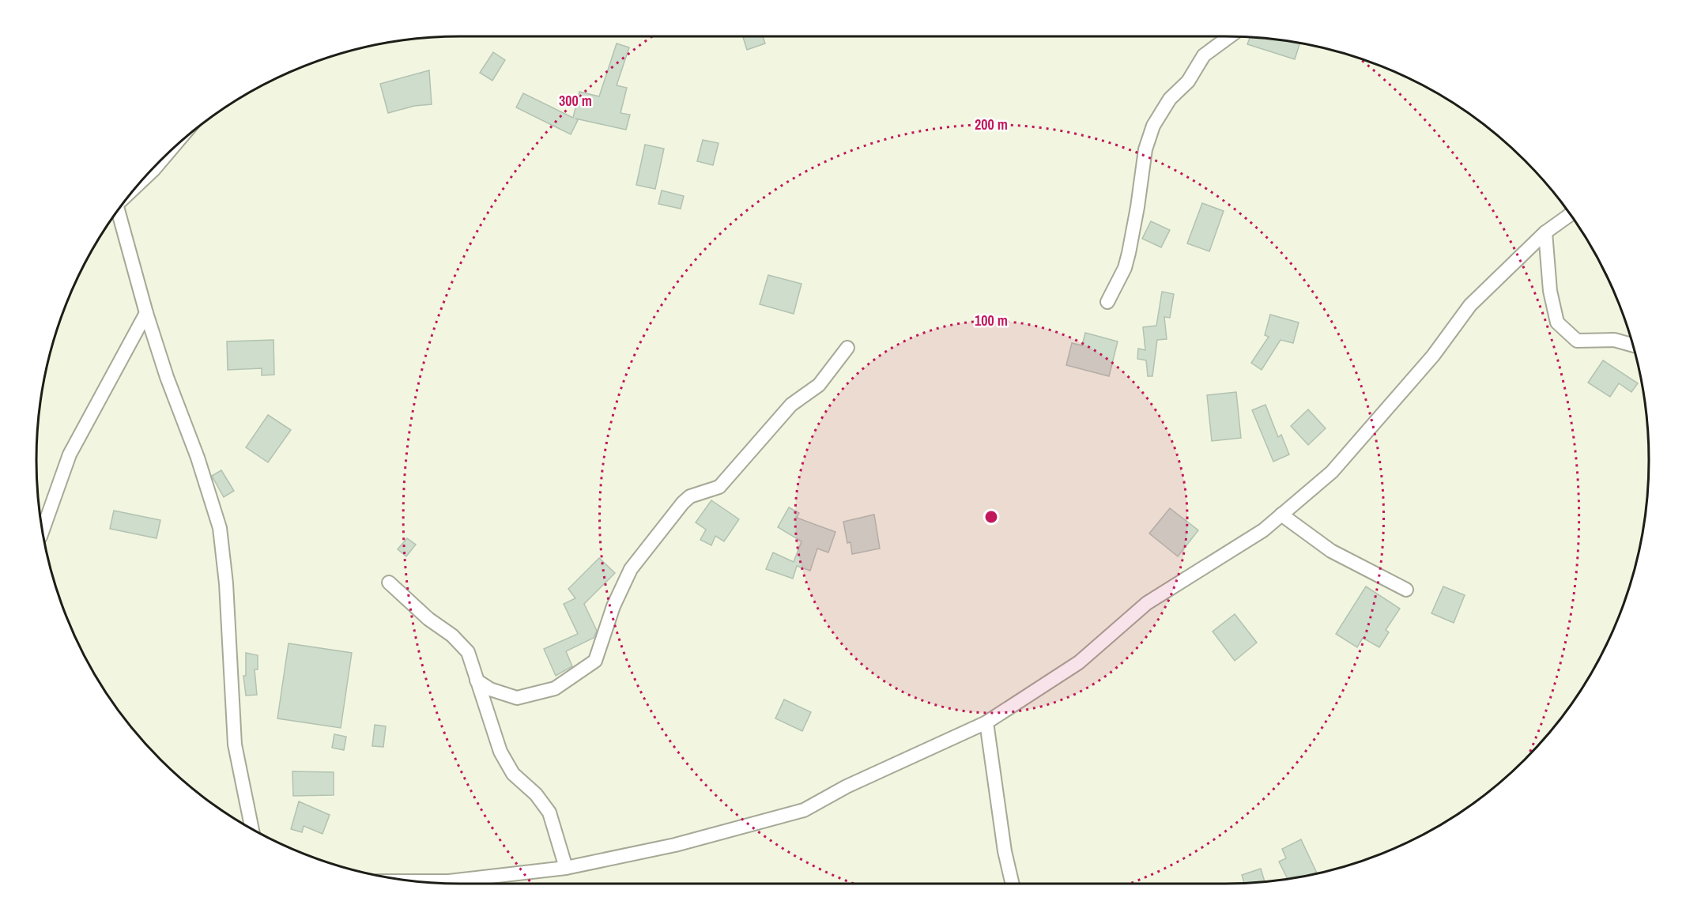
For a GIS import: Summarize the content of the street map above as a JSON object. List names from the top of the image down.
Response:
{
  "rings": ["300 m", "200 m", "100 m"]
}
